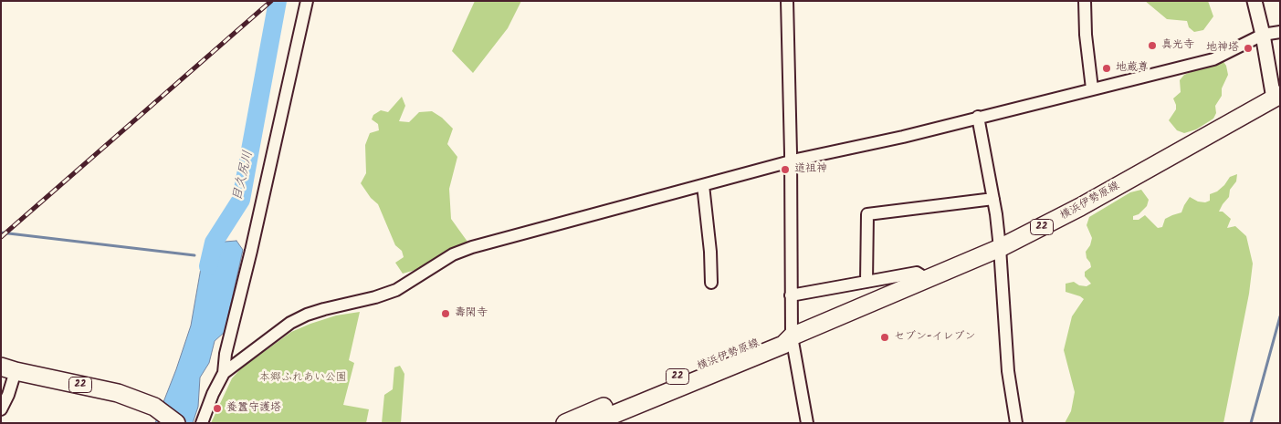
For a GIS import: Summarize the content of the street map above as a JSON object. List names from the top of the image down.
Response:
{
  "streets": {
    "main road": ["横浜伊勢原線", "22"]
  },
  "water": ["目久尻川"],
  "parks": ["本郷ふれあい公園"],
  "places": [
    "真光寺",
    "地神塔",
    "地蔵尊",
    "道祖神",
    "壽閑寺",
    "セブン-イレブン",
    "養蠶守護塔"
  ]
}
